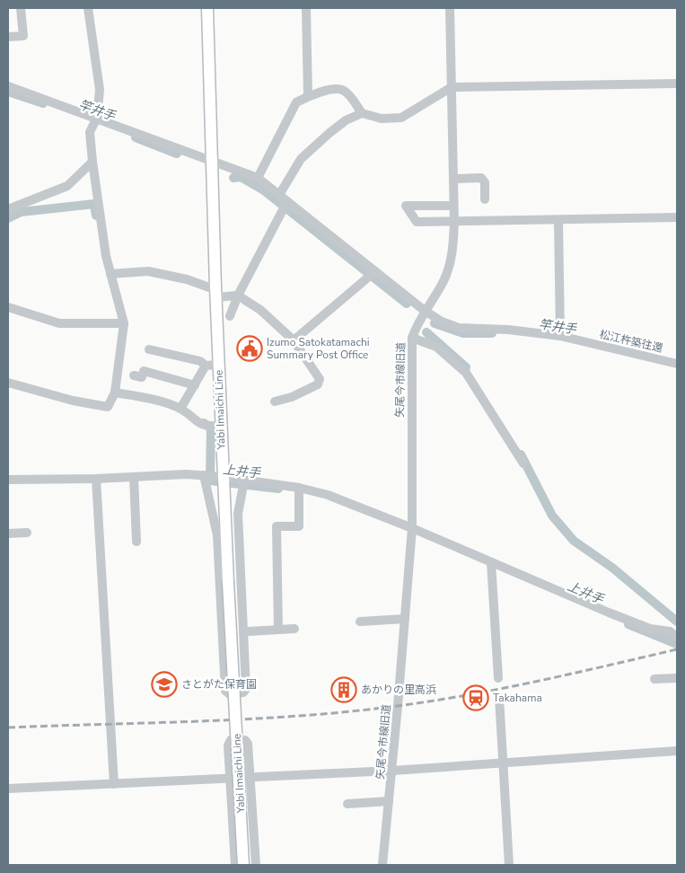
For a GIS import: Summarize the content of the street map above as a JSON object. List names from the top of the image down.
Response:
{
  "streets": {
    "main road": ["Yabi Imaichi Line"],
    "street": ["松江杵築往還", "矢尾今市線旧道"]
  },
  "crossings": [
    ["松江杵築往還", "矢尾今市線旧道"]
  ],
  "water": ["竿井手", "上井手"],
  "places": {
    "public building": ["Izumo Satokatamachi Summary Post Office"],
    "school or university": ["さとがた保育園"],
    "building": ["あかりの里高浜"],
    "station": ["Takahama"]
  }
}
